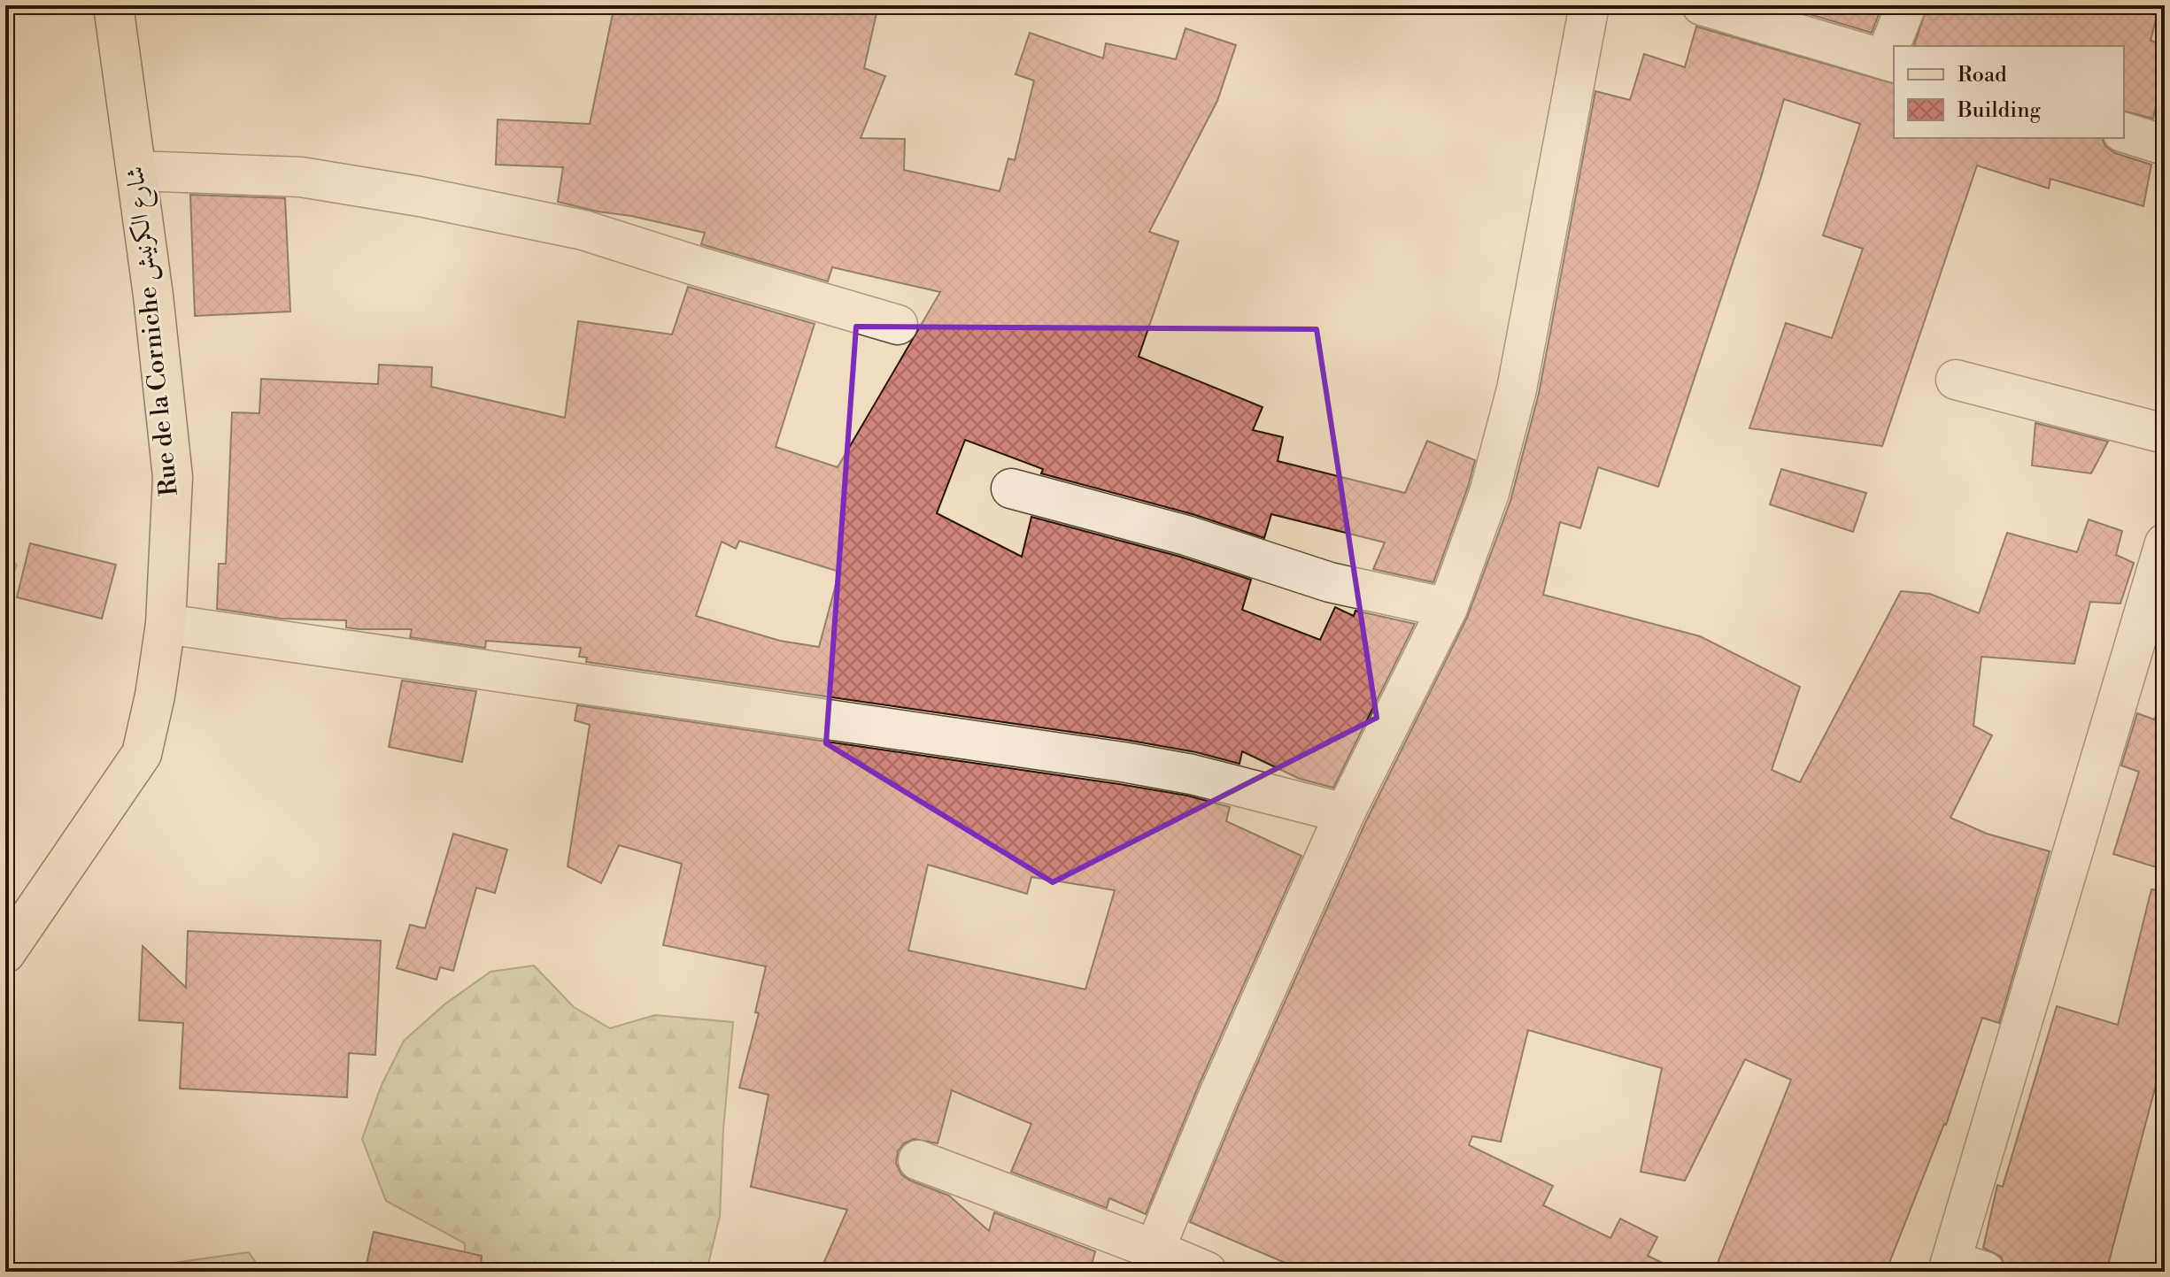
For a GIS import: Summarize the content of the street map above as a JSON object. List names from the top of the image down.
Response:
{
  "streets": {
    "main road": ["Rue de la Corniche شارع الكرنيش"]
  },
  "legend": ["Road", "Building"]
}
